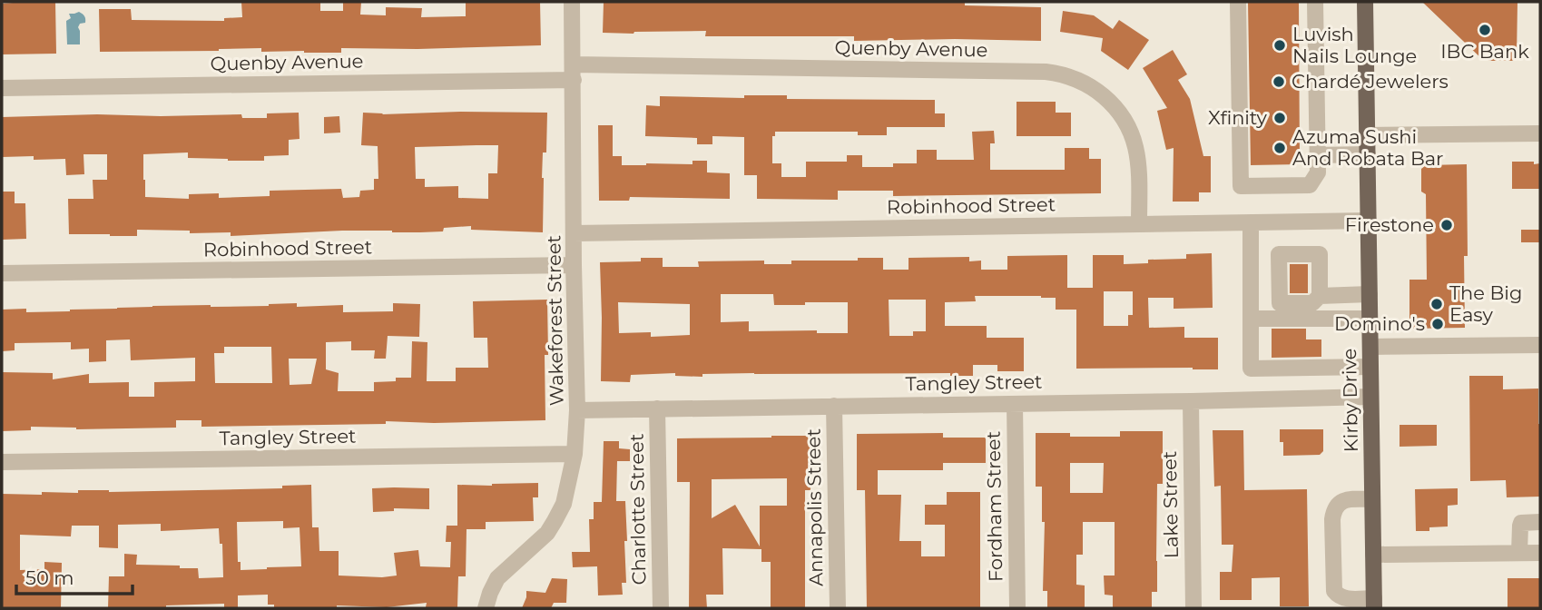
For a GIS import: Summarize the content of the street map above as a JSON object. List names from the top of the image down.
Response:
{
  "streets": {
    "main road": ["Kirby Drive"],
    "street": [
      "Quenby Avenue",
      "Robinhood Street",
      "Wakeforest Street",
      "Tangley Street",
      "Lake Street",
      "Fordham Street",
      "Annapolis Street",
      "Charlotte Street"
    ]
  },
  "crossings": [
    ["Quenby Avenue", "Robinhood Street"],
    ["Quenby Avenue", "Wakeforest Street"],
    ["Robinhood Street", "Wakeforest Street"],
    ["Robinhood Street", "Kirby Drive"],
    ["Wakeforest Street", "Tangley Street"],
    ["Tangley Street", "Kirby Drive"],
    ["Tangley Street", "Lake Street"],
    ["Tangley Street", "Fordham Street"],
    ["Tangley Street", "Annapolis Street"],
    ["Tangley Street", "Charlotte Street"]
  ],
  "places": [
    "IBC Bank",
    "Luvish Nails Lounge",
    "Chardé Jewelers",
    "Xfinity",
    "Azuma Sushi And Robata Bar",
    "Firestone",
    "The Big Easy",
    "Domino's"
  ],
  "scale_bar": "50 m"
}
